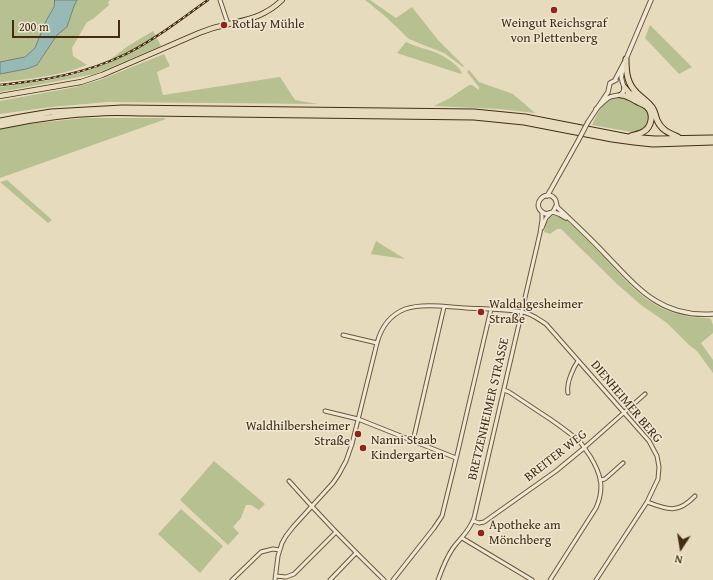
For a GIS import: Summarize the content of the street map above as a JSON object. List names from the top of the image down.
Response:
{
  "streets": {
    "street": ["DIENHEIMER BERG", "BRETZENHEIMER STRASSE", "BREITER WEG"]
  },
  "crossings": [
    ["DIENHEIMER BERG", "BRETZENHEIMER STRASSE"],
    ["DIENHEIMER BERG", "BREITER WEG"],
    ["BRETZENHEIMER STRASSE", "BREITER WEG"]
  ],
  "places": [
    "Weingut Reichsgraf von Plettenberg",
    "Rotlay Mühle",
    "Waldalgesheimer Straße",
    "Waldhilbersheimer Straße",
    "Nanni Staab Kindergarten",
    "Apotheke am Mönchberg"
  ],
  "scale_bar": "200 m",
  "north": "bottom"
}
